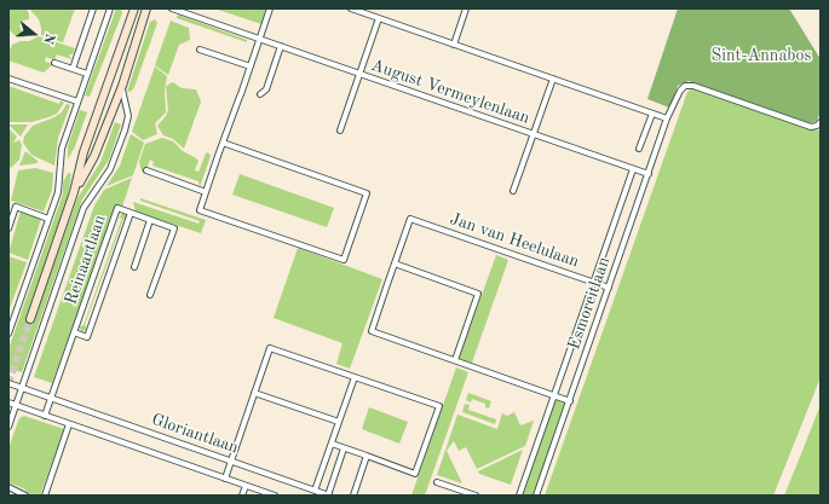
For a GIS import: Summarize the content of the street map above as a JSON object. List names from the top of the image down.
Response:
{
  "streets": {
    "street": [
      "August Vermeylenlaan",
      "Jan van Heelulaan",
      "Reinaartlaan",
      "Esmoreitlaan",
      "Gloriantlaan"
    ]
  },
  "crossings": [
    ["August Vermeylenlaan", "Esmoreitlaan"],
    ["Jan van Heelulaan", "Esmoreitlaan"],
    ["Reinaartlaan", "Gloriantlaan"]
  ],
  "parks": ["Sint-Annabos"],
  "north": "right"
}
